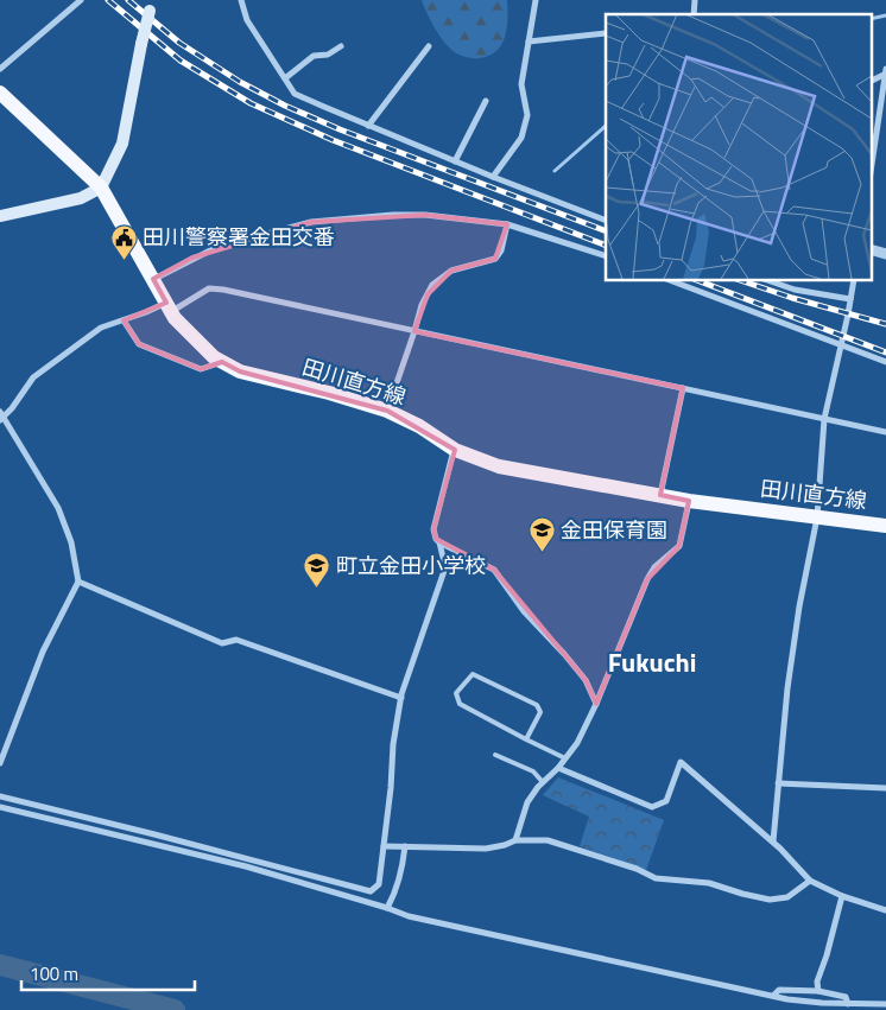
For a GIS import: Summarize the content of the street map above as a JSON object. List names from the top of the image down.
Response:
{
  "streets": {
    "main road": ["田川直方線"]
  },
  "districts": ["Fukuchi"],
  "places": {
    "public building": ["田川警察署金田交番"],
    "school or university": ["金田保育園", "町立金田小学校"]
  },
  "scale_bar": "100 m"
}
